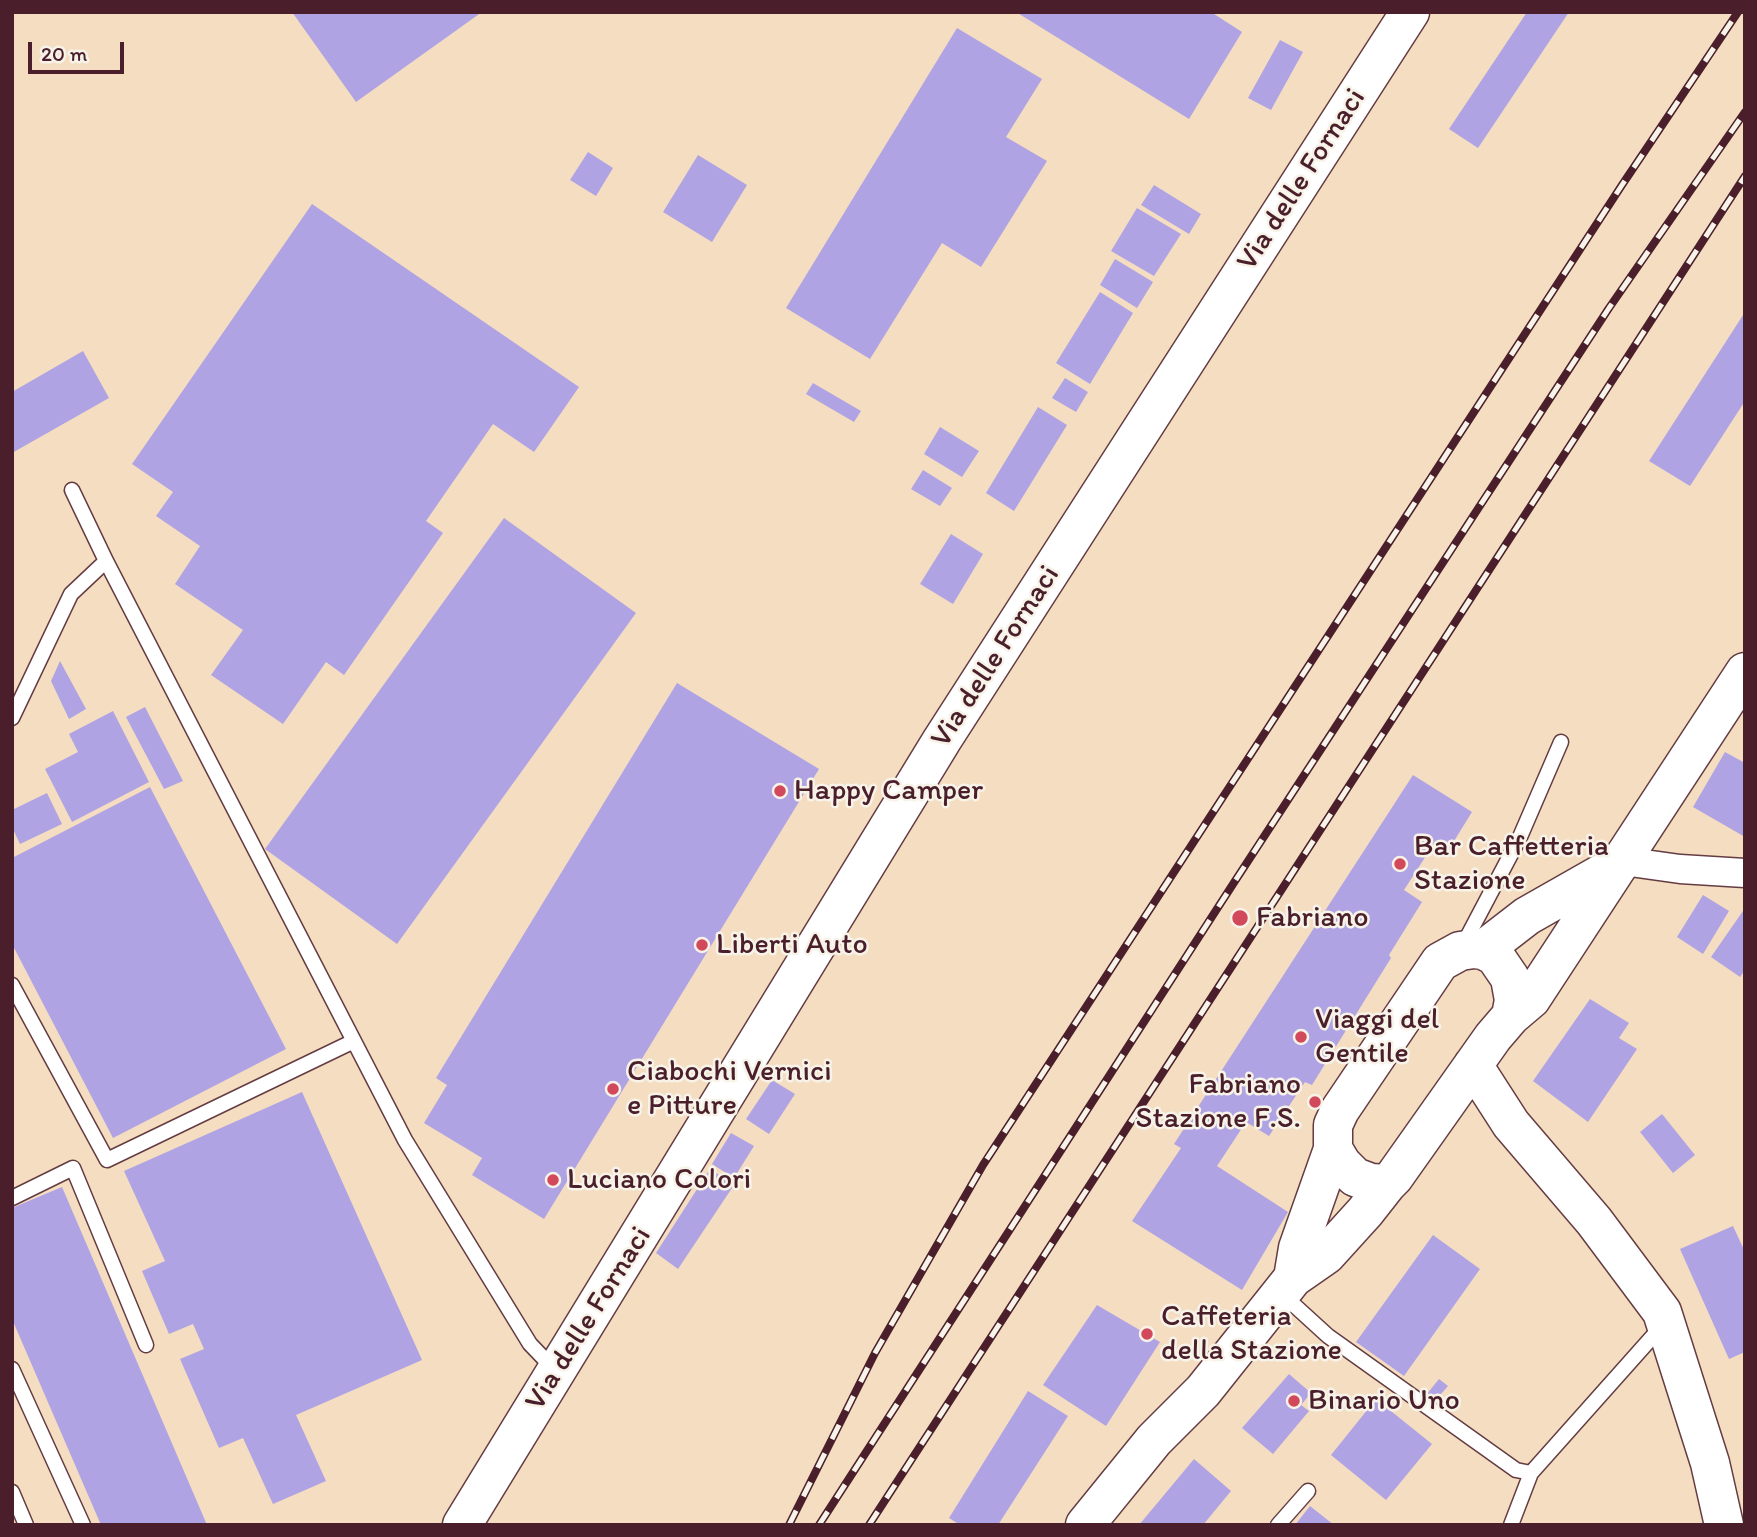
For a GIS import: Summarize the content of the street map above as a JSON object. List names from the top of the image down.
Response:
{
  "streets": {
    "street": ["Via delle Fornaci"]
  },
  "places": [
    "Happy Camper",
    "Bar Caffetteria Stazione",
    "Fabriano",
    "Liberti Auto",
    "Viaggi del Gentile",
    "Ciabochi Vernici e Pitture",
    "Fabriano Stazione F.S.",
    "Luciano Colori",
    "Caffeteria della Stazione",
    "Binario Uno"
  ],
  "scale_bar": "20 m"
}
